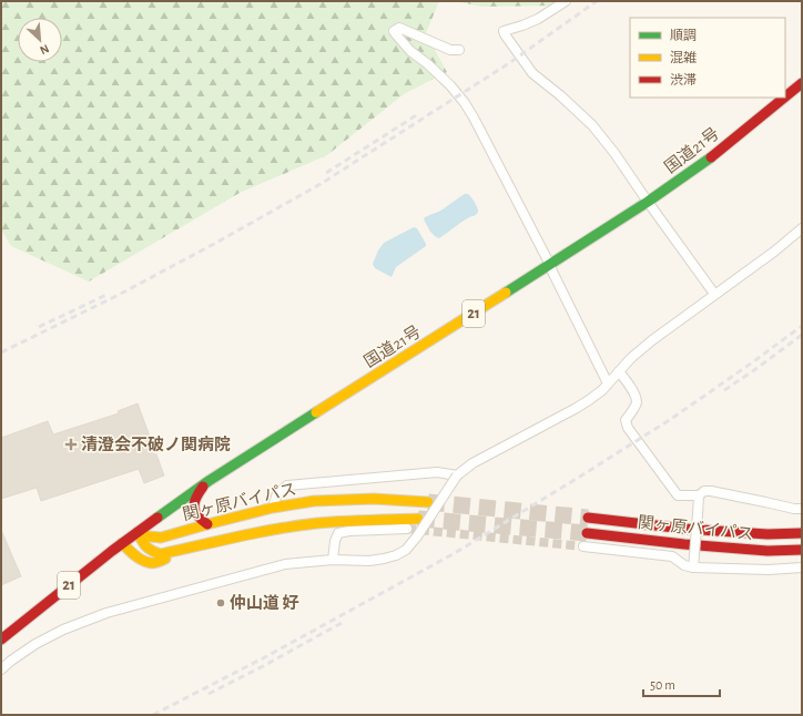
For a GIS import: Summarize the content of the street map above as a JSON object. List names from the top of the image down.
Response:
{
  "streets": {
    "highway": ["国道21号", "21", "関ヶ原バイパス"]
  },
  "crossings": [
    ["国道21号", "関ヶ原バイパス"]
  ],
  "places": {
    "health": ["清澄会不破ノ関病院"],
    "other": ["仲山道 好"]
  },
  "legend": ["順調", "混雑", "渋滞"],
  "scale_bar": "50 m",
  "north": "bottom right"
}
